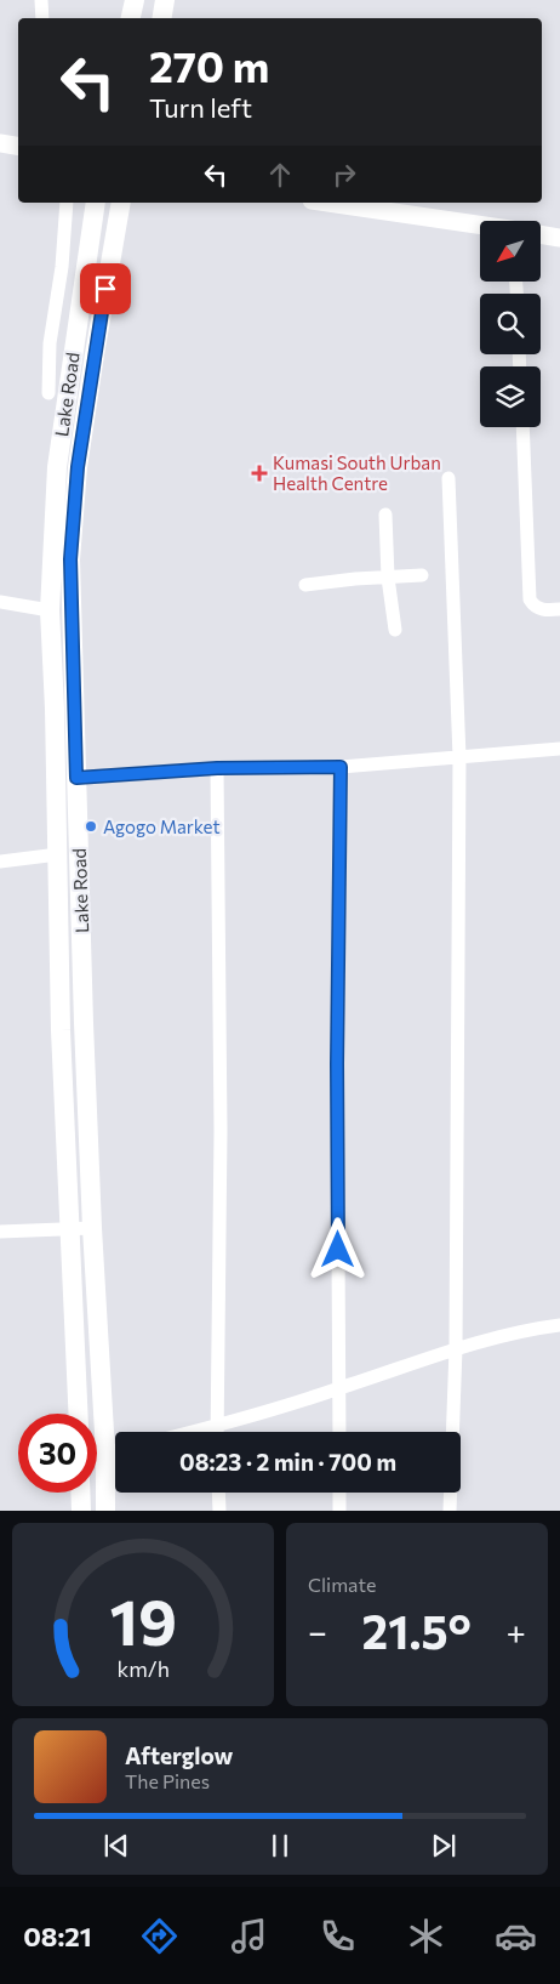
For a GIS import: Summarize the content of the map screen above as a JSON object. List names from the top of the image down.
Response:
{
  "streets": {
    "main road": ["Lake Road"]
  },
  "places": {
    "health": ["Kumasi South Urban Health Centre"],
    "other": ["Agogo Market"]
  },
  "north": "bottom left",
  "page": {
    "turn": ["270 m", "Turn left"],
    "limit": "30",
    "trip": "08:23 · 2 min · 700 m",
    "tile": "Climate",
    "heat": ["−", "21.5°", "+"],
    "song": ["Afterglow", "The Pines"],
    "tabs": "08:21",
    "gauge": ["19", "km/h"]
  }
}
